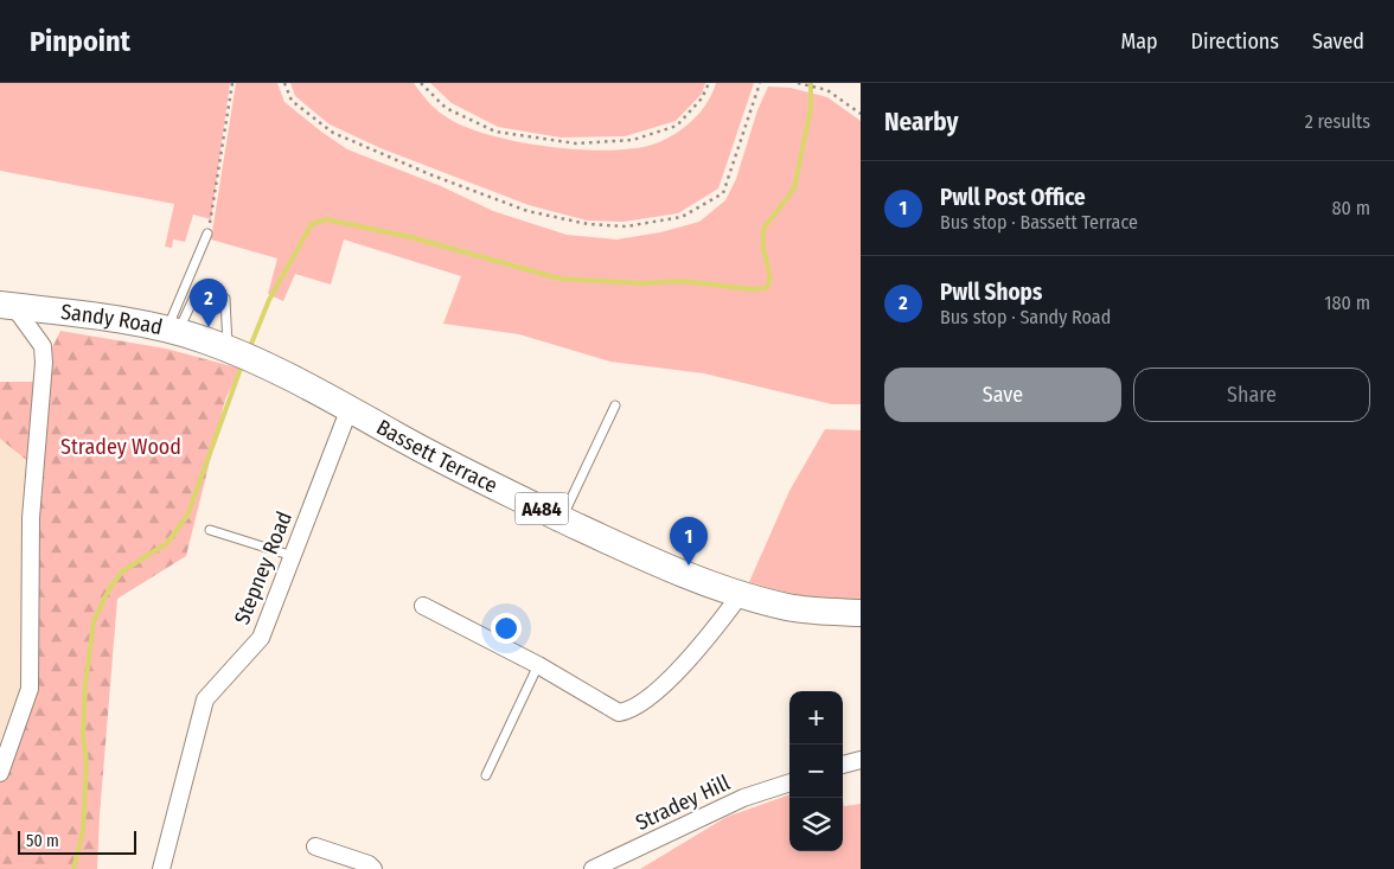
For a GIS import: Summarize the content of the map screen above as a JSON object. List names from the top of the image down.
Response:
{
  "streets": {
    "main road": ["Sandy Road", "Bassett Terrace", "A484"],
    "street": ["Stepney Road", "Stradey Hill"]
  },
  "crossings": [
    ["Sandy Road", "Bassett Terrace"],
    ["Sandy Road", "Stepney Road"],
    ["Bassett Terrace", "Stepney Road"]
  ],
  "parks": ["Stradey Wood"],
  "scale_bar": "50 m",
  "page": {
    "header": "Pinpoint",
    "nav": ["Map", "Directions", "Saved"],
    "heading": ["Nearby", "2 results"],
    "list": [
      {
        "mark": "1",
        "name": "Pwll Post Office",
        "note": "Bus stop · Bassett Terrace",
        "value": "80 m"
      },
      {
        "mark": "2",
        "name": "Pwll Shops",
        "note": "Bus stop · Sandy Road",
        "value": "180 m"
      }
    ],
    "pins": ["2", "1"],
    "buttons": ["Save", "Share"],
    "map_buttons": ["+", "−"],
    "scale": "50 m"
  }
}
